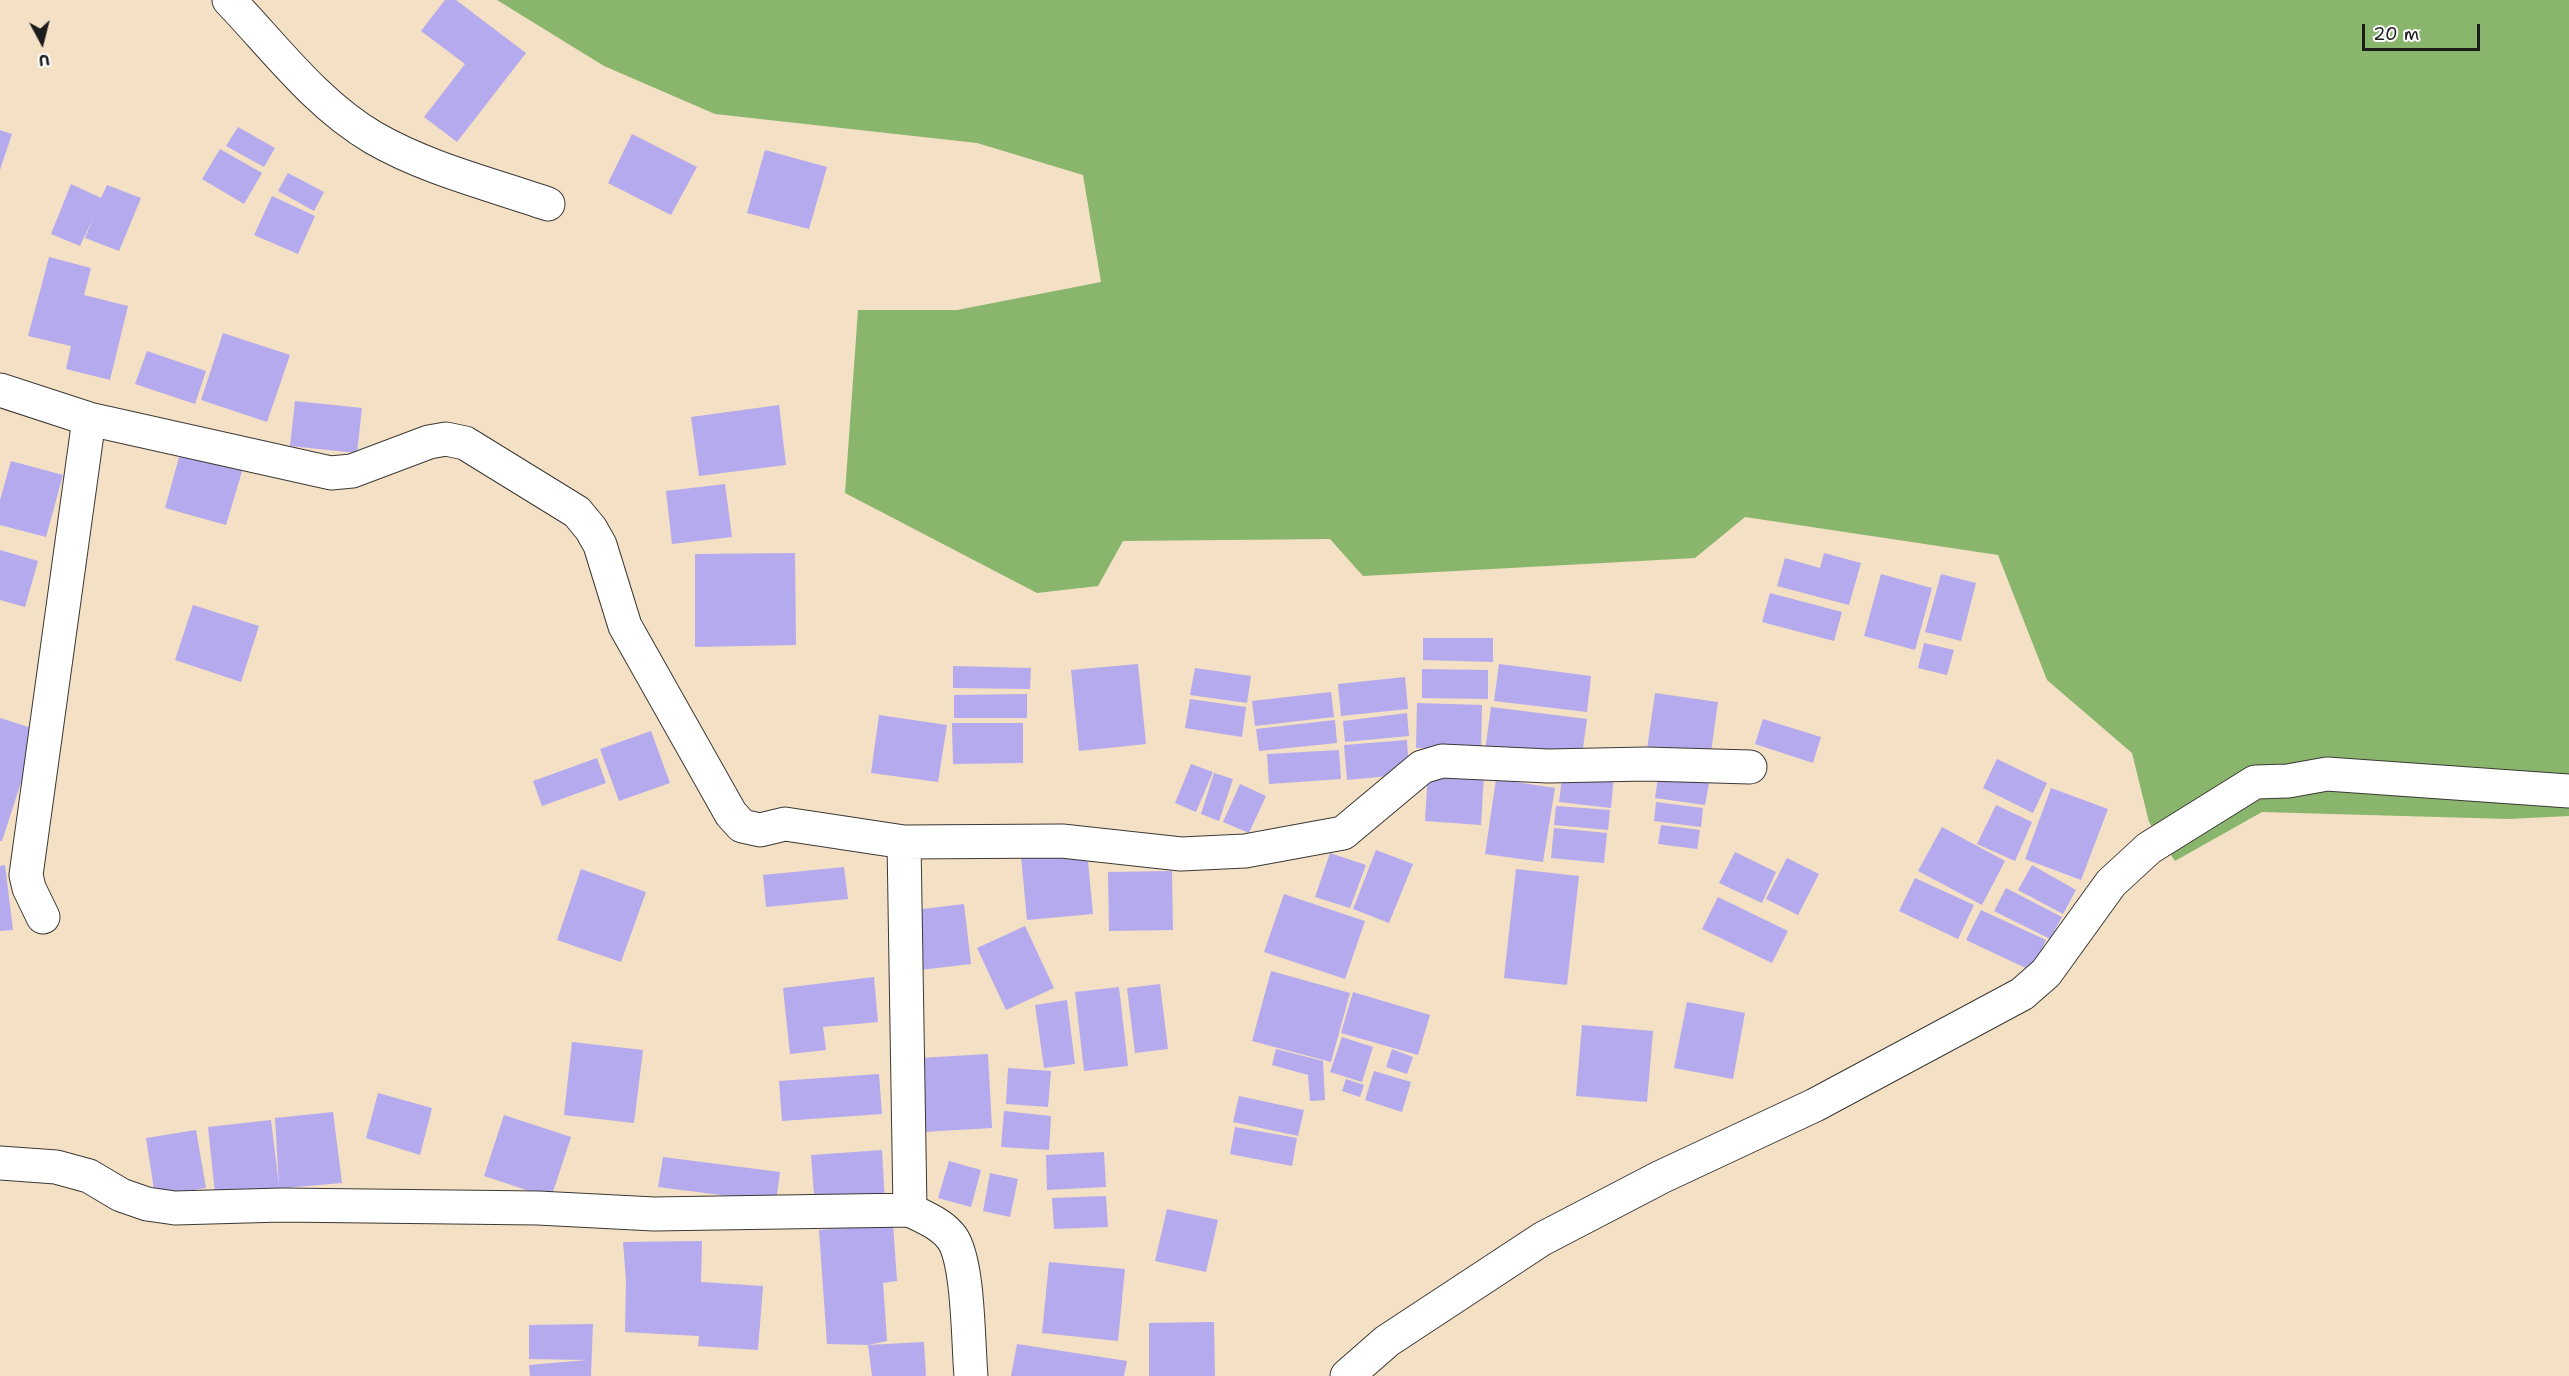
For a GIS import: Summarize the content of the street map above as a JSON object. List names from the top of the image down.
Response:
{
  "scale_bar": "20 m",
  "north": "bottom"
}
